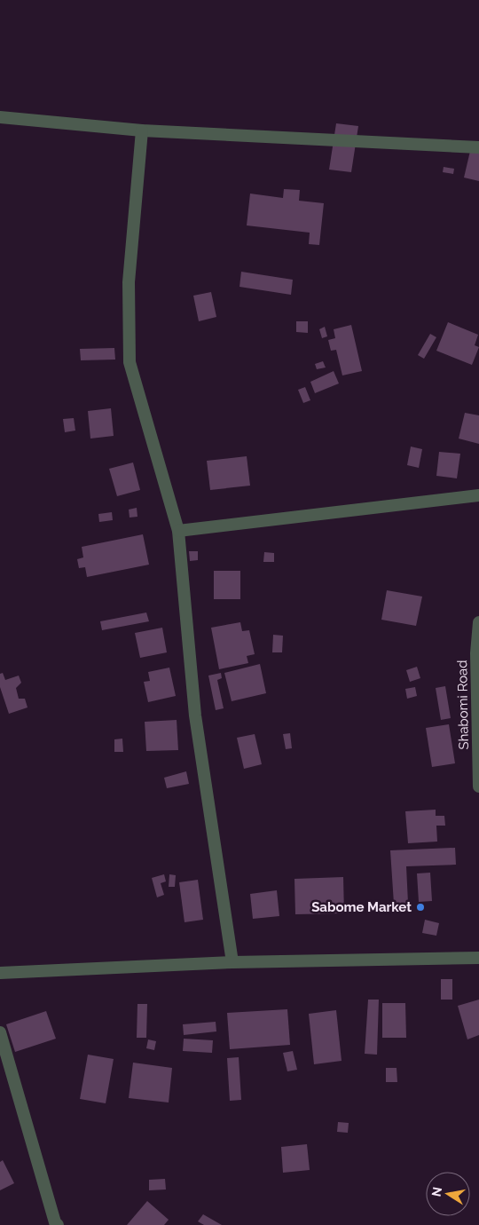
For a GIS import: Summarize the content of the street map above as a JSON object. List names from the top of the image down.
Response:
{
  "streets": {
    "street": ["Shabomi Road"]
  },
  "places": ["Sabome Market"],
  "north": "left"
}
